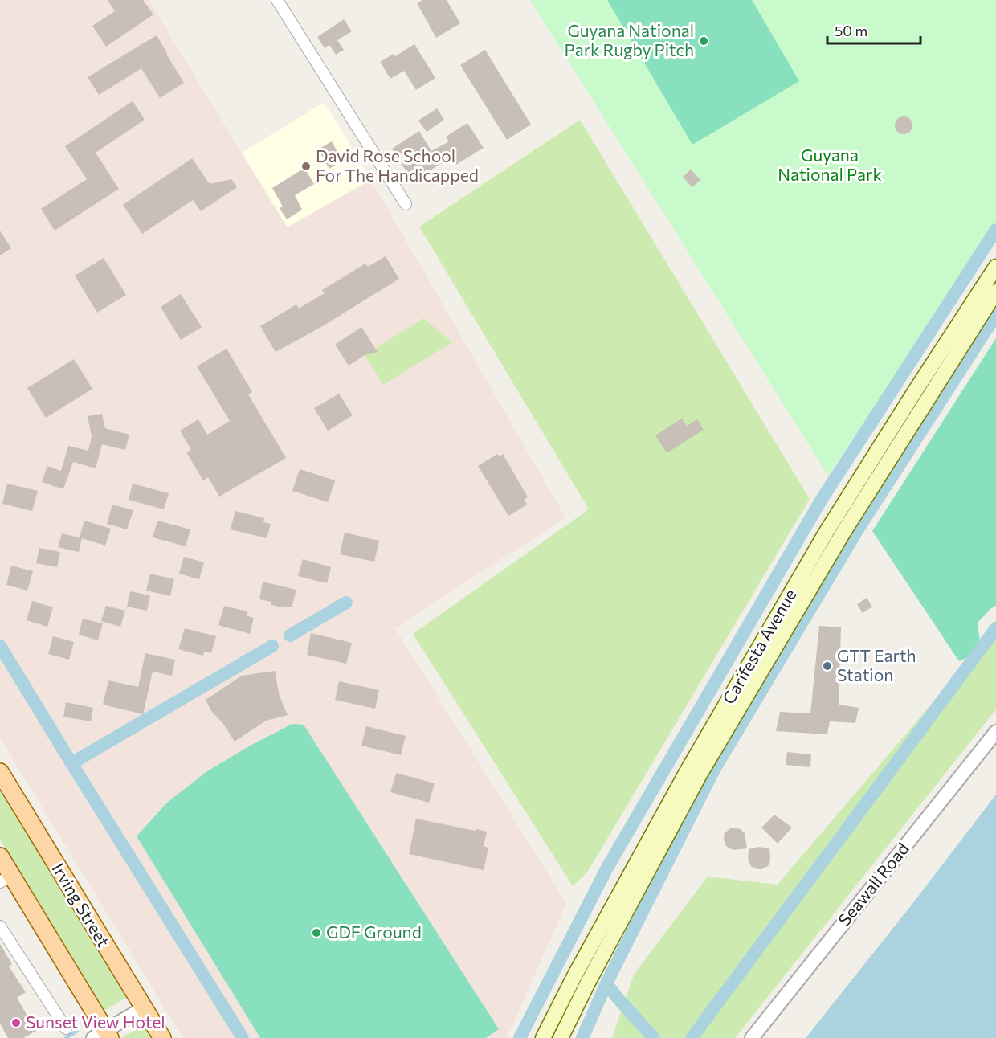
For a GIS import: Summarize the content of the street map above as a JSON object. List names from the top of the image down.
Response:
{
  "streets": {
    "main road": ["Carifesta Avenue", "Irving Street"],
    "street": ["Seawall Road"]
  },
  "parks": ["Guyana National Park"],
  "places": [
    "Guyana National Park Rugby Pitch",
    "David Rose School For The Handicapped",
    "GTT Earth Station",
    "GDF Ground",
    "Sunset View Hotel"
  ],
  "scale_bar": "50 m"
}
